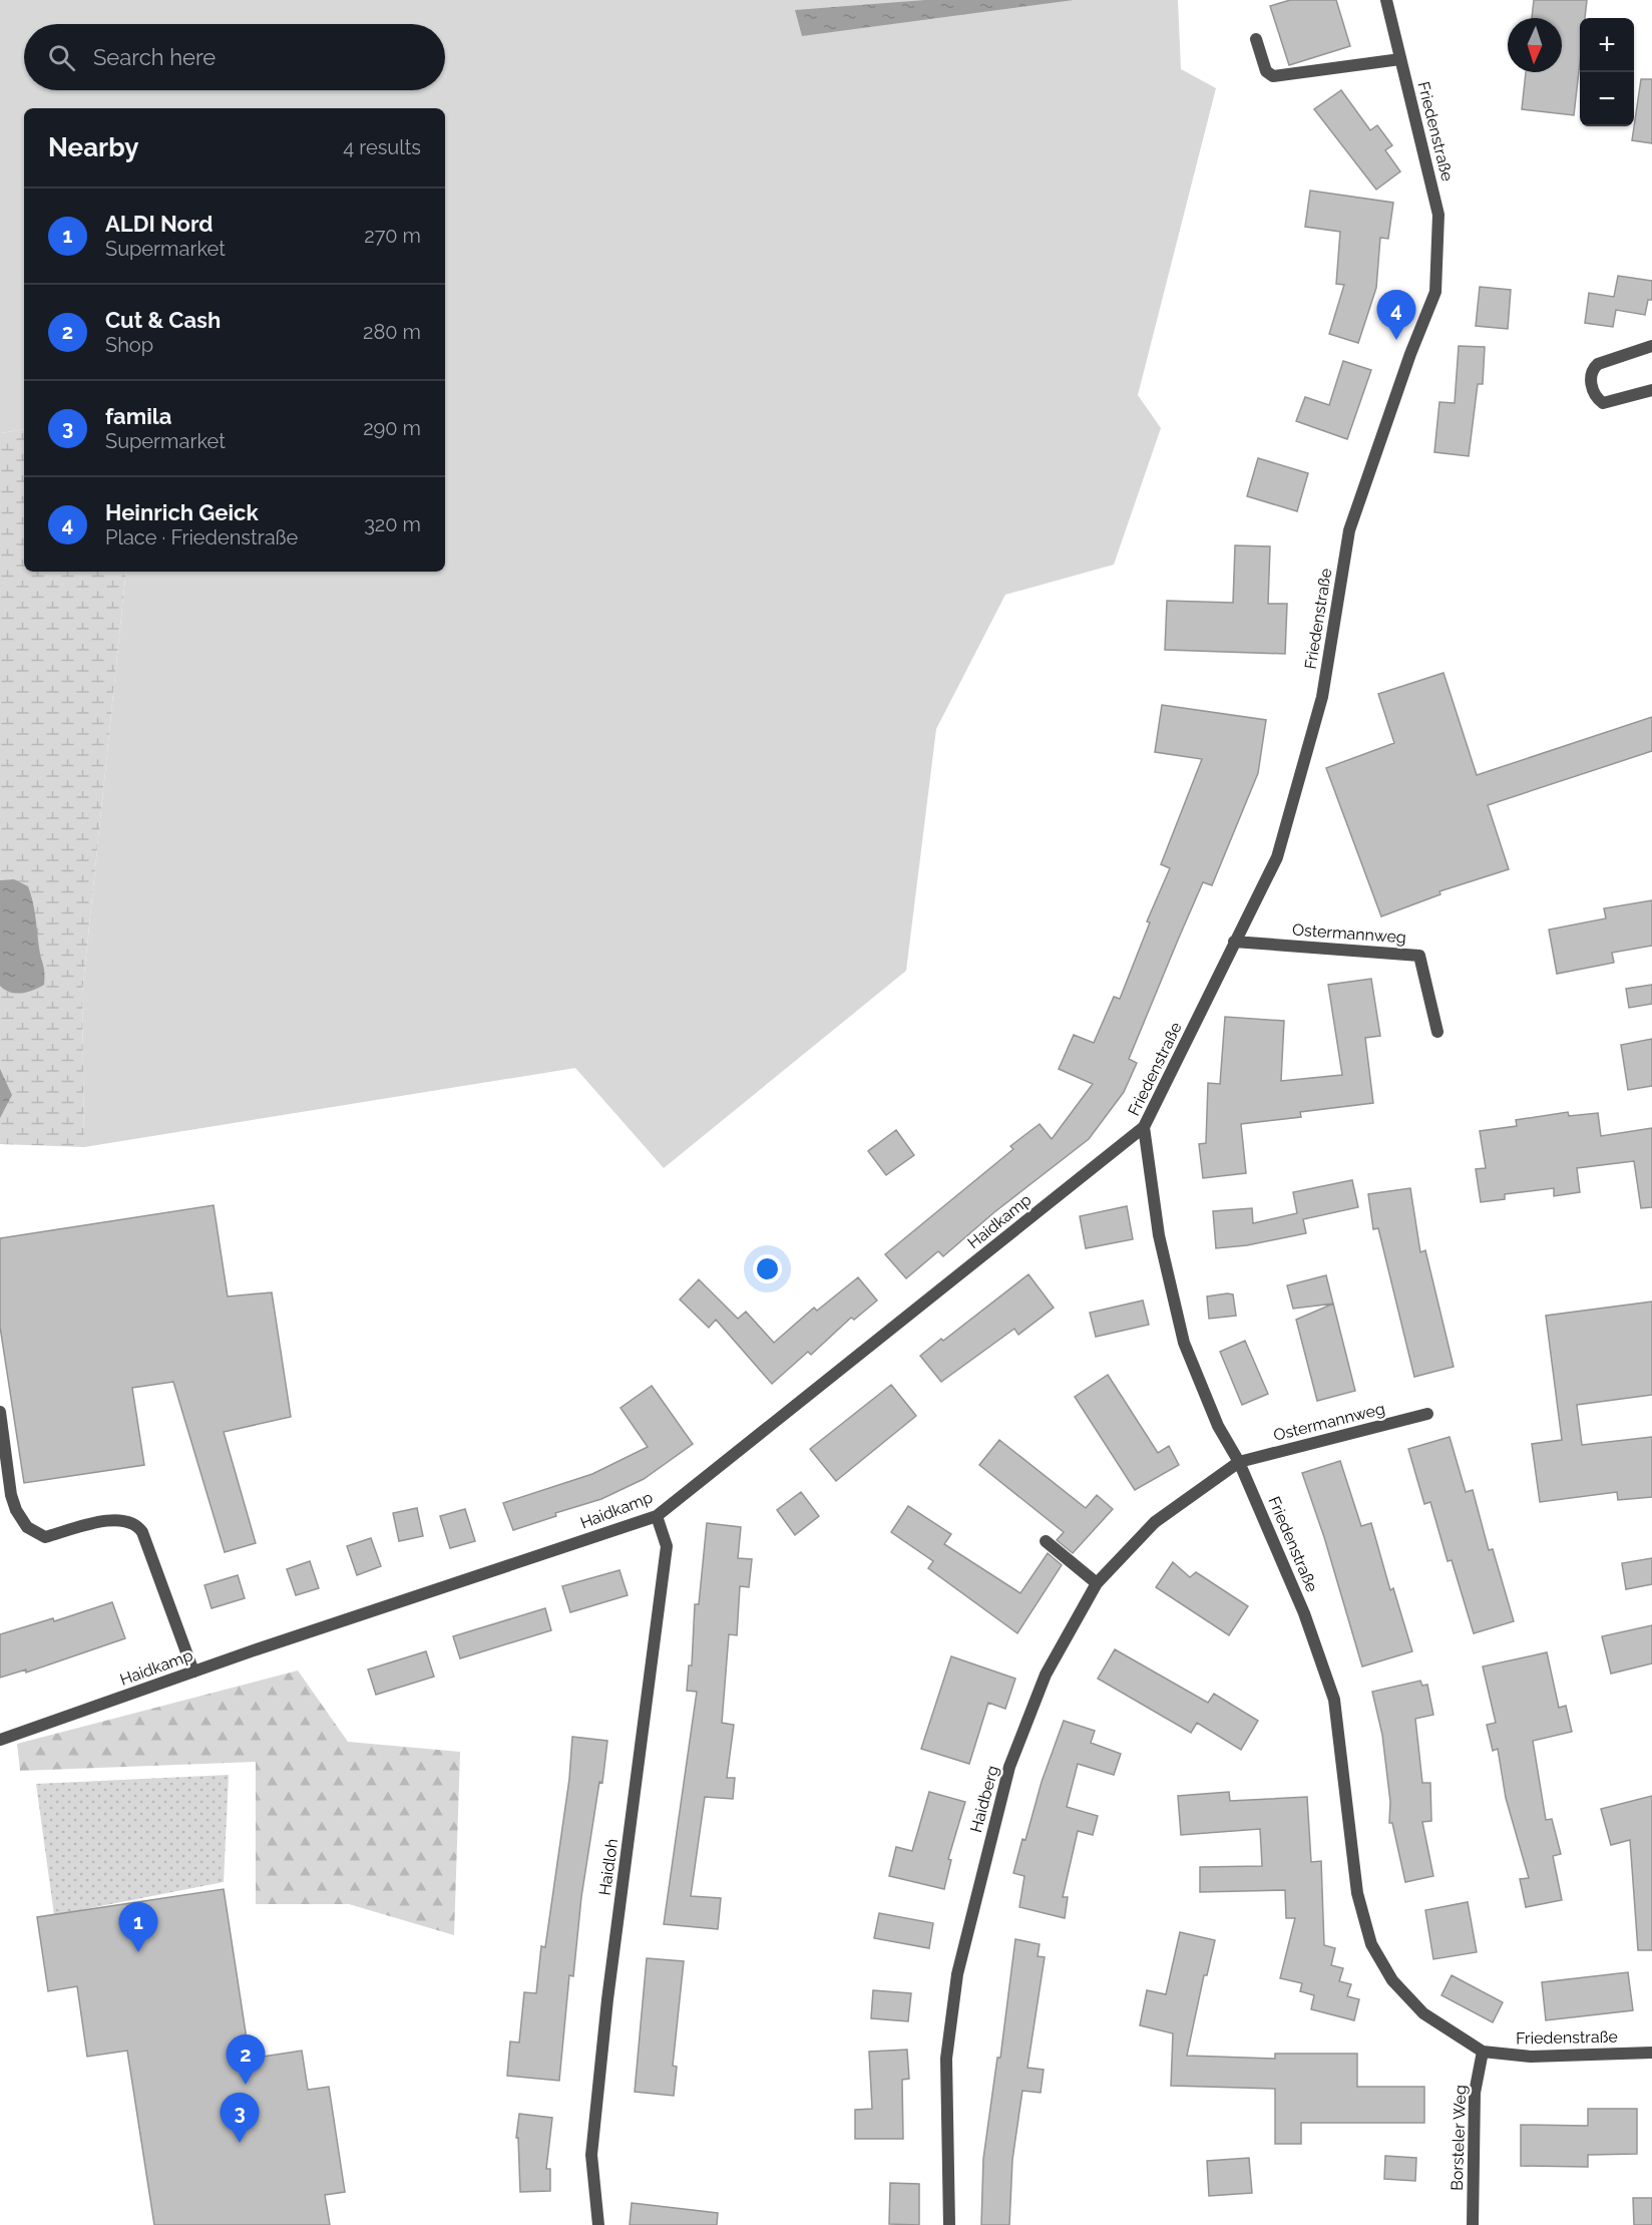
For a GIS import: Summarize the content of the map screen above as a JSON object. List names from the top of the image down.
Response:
{
  "streets": {
    "street": [
      "Friedenstraße",
      "Ostermannweg",
      "Haidkamp",
      "Haidberg",
      "Haidloh",
      "Borsteler Weg"
    ]
  },
  "crossings": [
    ["Friedenstraße", "Ostermannweg"],
    ["Friedenstraße", "Haidkamp"],
    ["Friedenstraße", "Haidberg"],
    ["Friedenstraße", "Borsteler Weg"],
    ["Ostermannweg", "Haidberg"],
    ["Haidkamp", "Haidloh"]
  ],
  "north": "bottom",
  "page": {
    "map_buttons": ["+", "−"],
    "search": "Search here",
    "heading": ["Nearby", "4 results"],
    "list": [
      {
        "mark": "1",
        "name": "ALDI Nord",
        "note": "Supermarket",
        "value": "270 m"
      },
      {
        "mark": "2",
        "name": "Cut & Cash",
        "note": "Shop",
        "value": "280 m"
      },
      {
        "mark": "3",
        "name": "famila",
        "note": "Supermarket",
        "value": "290 m"
      },
      {
        "mark": "4",
        "name": "Heinrich Geick",
        "note": "Place · Friedenstraße",
        "value": "320 m"
      }
    ],
    "pins": [
      "4",
      "1",
      "2",
      "3"
    ]
  }
}
